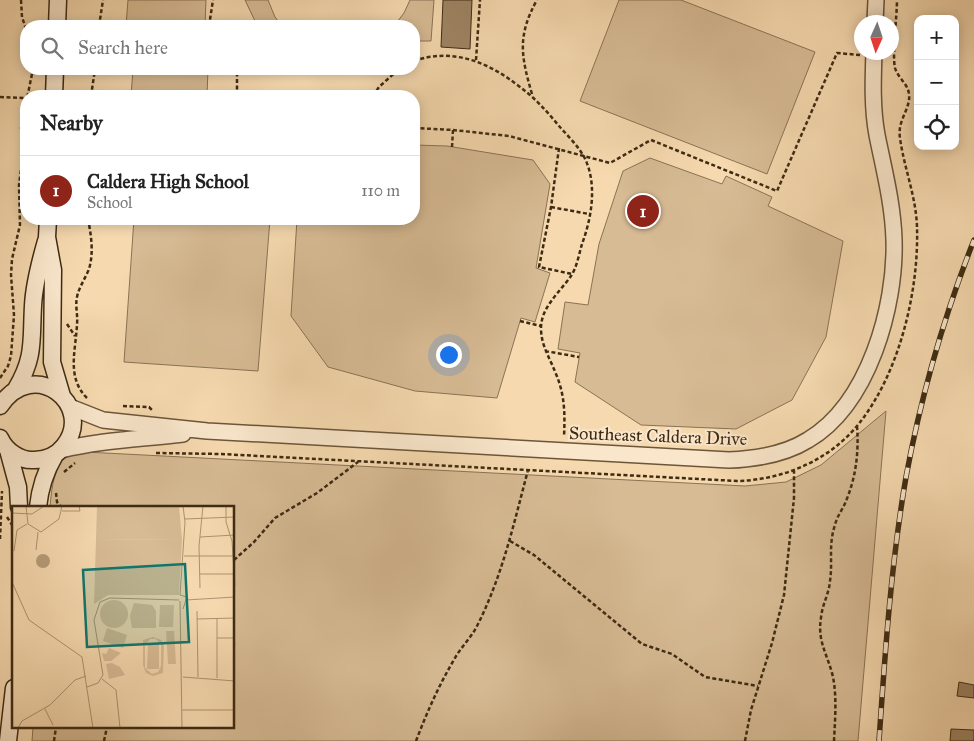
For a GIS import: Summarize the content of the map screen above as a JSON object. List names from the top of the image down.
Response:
{
  "streets": {
    "street": ["Southeast Caldera Drive"]
  },
  "north": "bottom",
  "page": {
    "map_buttons": ["+", "−"],
    "search": "Search here",
    "heading": "Nearby",
    "list": [
      {
        "mark": "1",
        "name": "Caldera High School",
        "note": "School",
        "value": "110 m"
      }
    ],
    "pins": "1"
  }
}
